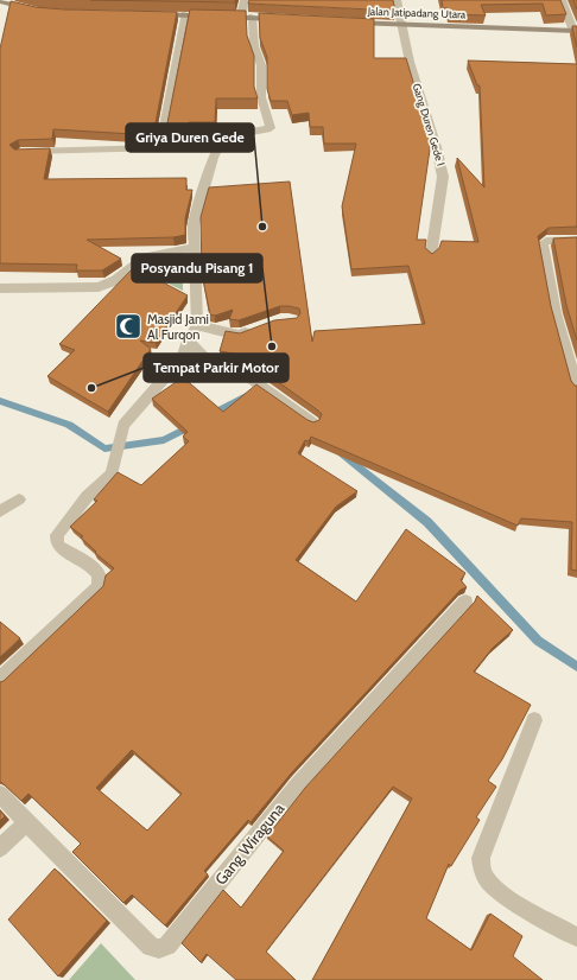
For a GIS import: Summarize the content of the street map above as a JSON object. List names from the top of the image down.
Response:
{
  "streets": {
    "street": ["Jalan Jatipadang Utara", "Gang Duren Gede I", "Gang Wiraguna"]
  },
  "crossings": [
    ["Jalan Jatipadang Utara", "Gang Duren Gede I"]
  ],
  "places": {
    "other": ["Griya Duren Gede", "Posyandu Pisang 1", "Tempat Parkir Motor"],
    "mosque": ["Masjid Jami Al Furqon"]
  }
}
